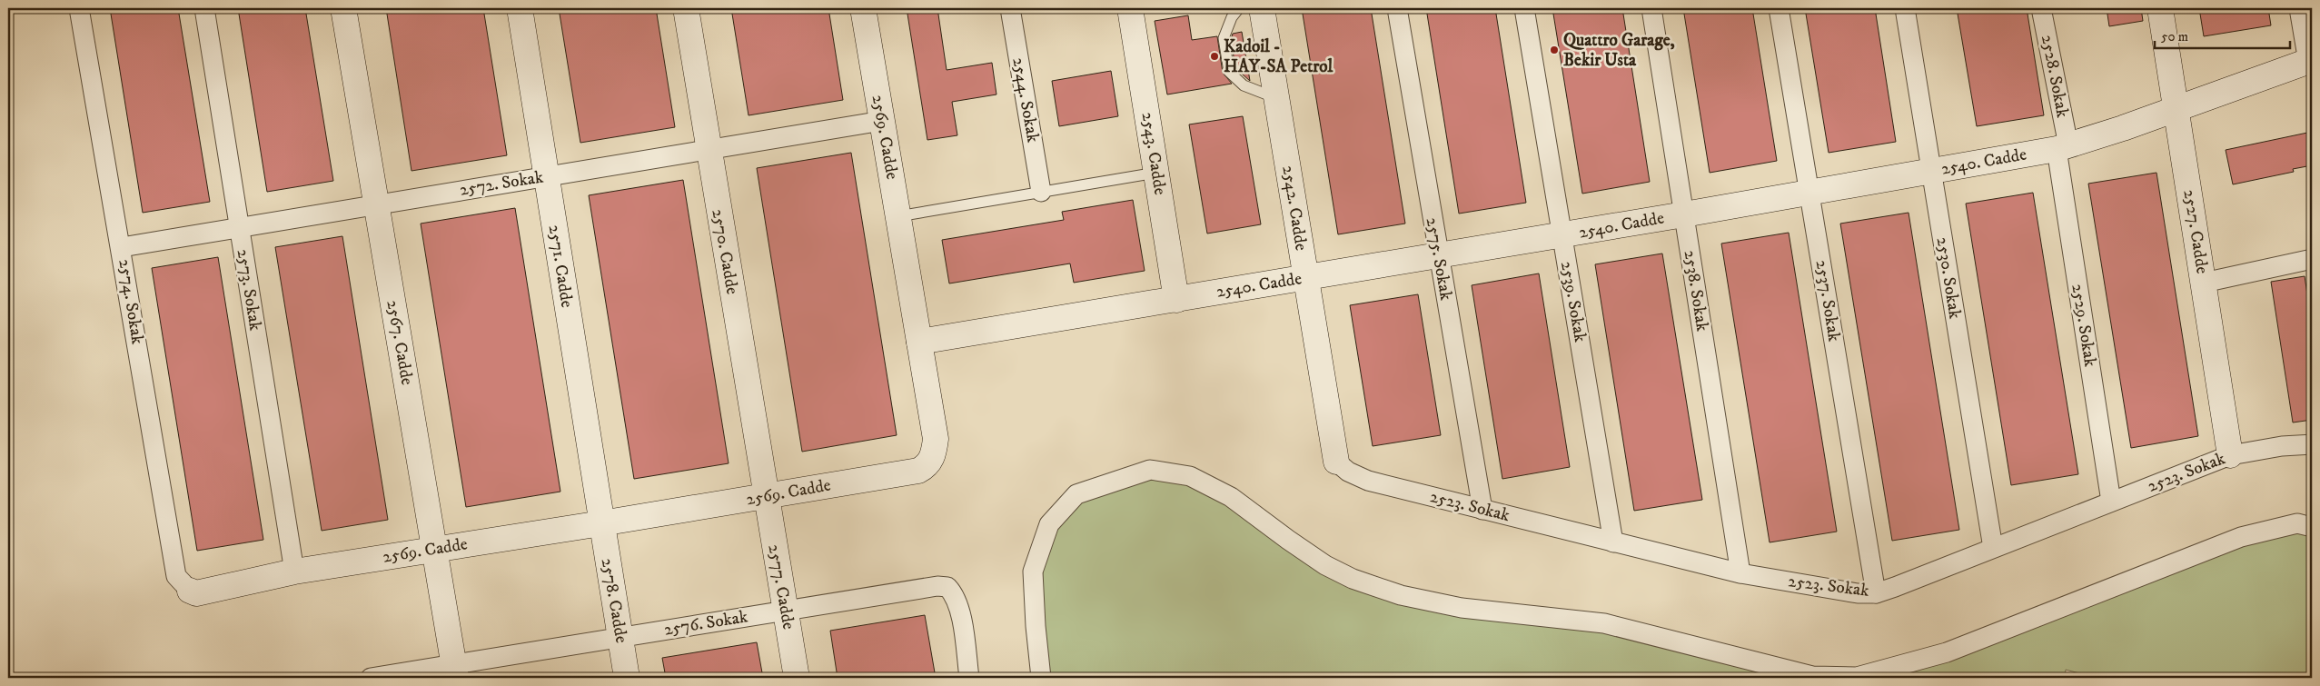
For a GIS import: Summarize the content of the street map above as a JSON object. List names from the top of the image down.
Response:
{
  "streets": {
    "street": [
      "2528. Sokak",
      "2544. Sokak",
      "2569. Cadde",
      "2543. Cadde",
      "2540. Cadde",
      "2572. Sokak",
      "2542. Cadde",
      "2527. Cadde",
      "2570. Cadde",
      "2575. Sokak",
      "2571. Cadde",
      "2530. Sokak",
      "2573. Sokak",
      "2538. Sokak",
      "2537. Sokak",
      "2574. Sokak",
      "2539. Sokak",
      "2529. Sokak",
      "2567. Cadde",
      "2523. Sokak",
      "2577. Cadde",
      "2578. Cadde",
      "2576. Sokak"
    ]
  },
  "crossings": [
    ["2528. Sokak", "2540. Cadde"],
    ["2528. Sokak", "2529. Sokak"],
    ["2569. Cadde", "2540. Cadde"],
    ["2569. Cadde", "2572. Sokak"],
    ["2569. Cadde", "2570. Cadde"],
    ["2569. Cadde", "2571. Cadde"],
    ["2569. Cadde", "2573. Sokak"],
    ["2569. Cadde", "2574. Sokak"],
    ["2569. Cadde", "2567. Cadde"],
    ["2569. Cadde", "2577. Cadde"],
    ["2569. Cadde", "2578. Cadde"],
    ["2543. Cadde", "2540. Cadde"],
    ["2540. Cadde", "2542. Cadde"],
    ["2540. Cadde", "2527. Cadde"],
    ["2540. Cadde", "2575. Sokak"],
    ["2540. Cadde", "2530. Sokak"],
    ["2540. Cadde", "2538. Sokak"],
    ["2540. Cadde", "2537. Sokak"],
    ["2540. Cadde", "2539. Sokak"],
    ["2540. Cadde", "2529. Sokak"],
    ["2572. Sokak", "2570. Cadde"],
    ["2572. Sokak", "2571. Cadde"],
    ["2572. Sokak", "2573. Sokak"],
    ["2572. Sokak", "2574. Sokak"],
    ["2572. Sokak", "2567. Cadde"],
    ["2542. Cadde", "2523. Sokak"],
    ["2527. Cadde", "2523. Sokak"],
    ["2570. Cadde", "2577. Cadde"],
    ["2575. Sokak", "2523. Sokak"],
    ["2571. Cadde", "2578. Cadde"],
    ["2530. Sokak", "2523. Sokak"],
    ["2538. Sokak", "2523. Sokak"],
    ["2537. Sokak", "2523. Sokak"],
    ["2539. Sokak", "2523. Sokak"],
    ["2529. Sokak", "2523. Sokak"],
    ["2567. Cadde", "2576. Sokak"],
    ["2577. Cadde", "2576. Sokak"],
    ["2578. Cadde", "2576. Sokak"]
  ],
  "places": ["Quattro Garage, Bekir Usta", "Kadoil - HAY-SA Petrol"],
  "scale_bar": "50 m"
}
